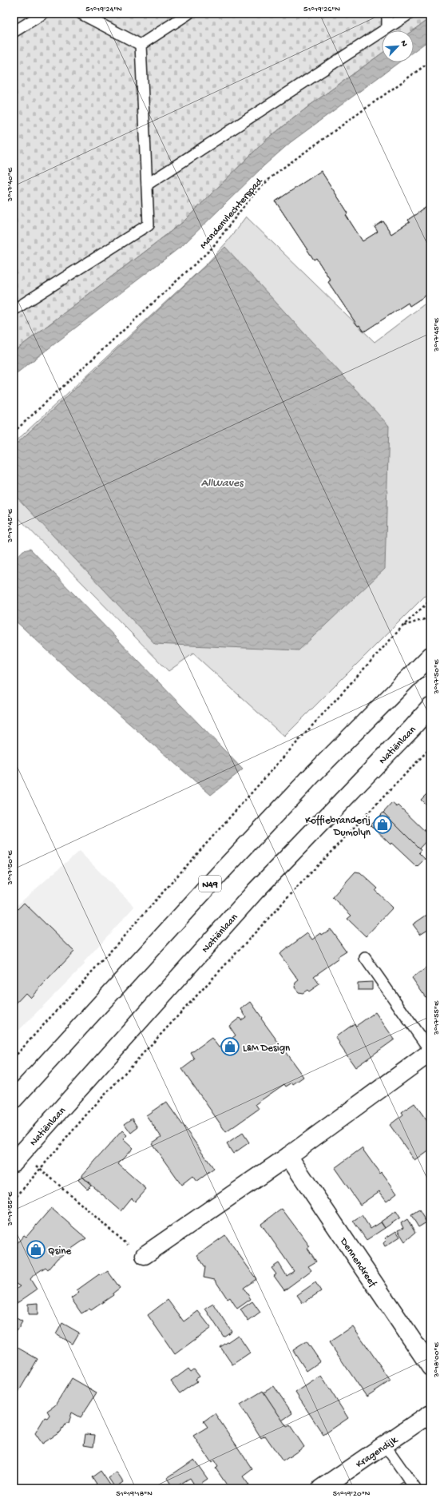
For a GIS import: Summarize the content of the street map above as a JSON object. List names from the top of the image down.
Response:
{
  "streets": {
    "main road": [
      "Natiënlaan",
      "N49",
      "Dennendreef",
      "Kragendijk"
    ],
    "path": ["Mandenvlechterspad"]
  },
  "water": ["AllWaves"],
  "places": {
    "shop": ["Koffiebranderij Dumolyn", "L&M Design", "Qsine"]
  },
  "north": "top right",
  "coordinates": [
    "51°19'24\"N",
    "51°19'26\"N",
    "3°17'40\"E",
    "3°17'45\"E",
    "3°17'50\"E",
    "3°17'55\"E",
    "3°18'00\"E",
    "51°19'18\"N",
    "51°19'20\"N"
  ]
}
